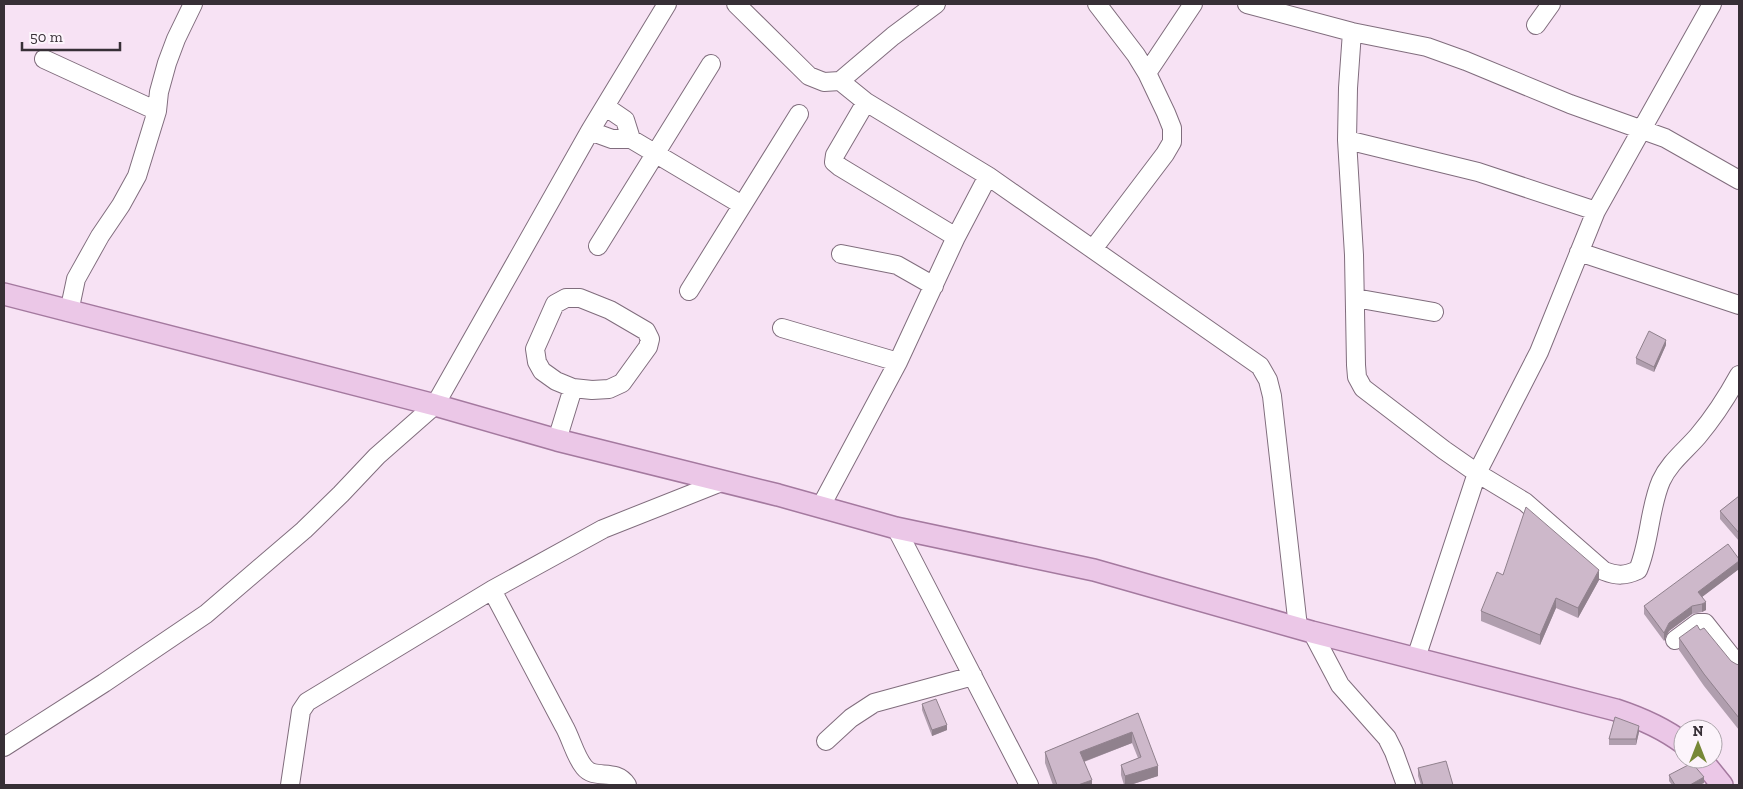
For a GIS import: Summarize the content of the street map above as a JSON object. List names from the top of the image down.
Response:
{
  "scale_bar": "50 m",
  "north": "top"
}
